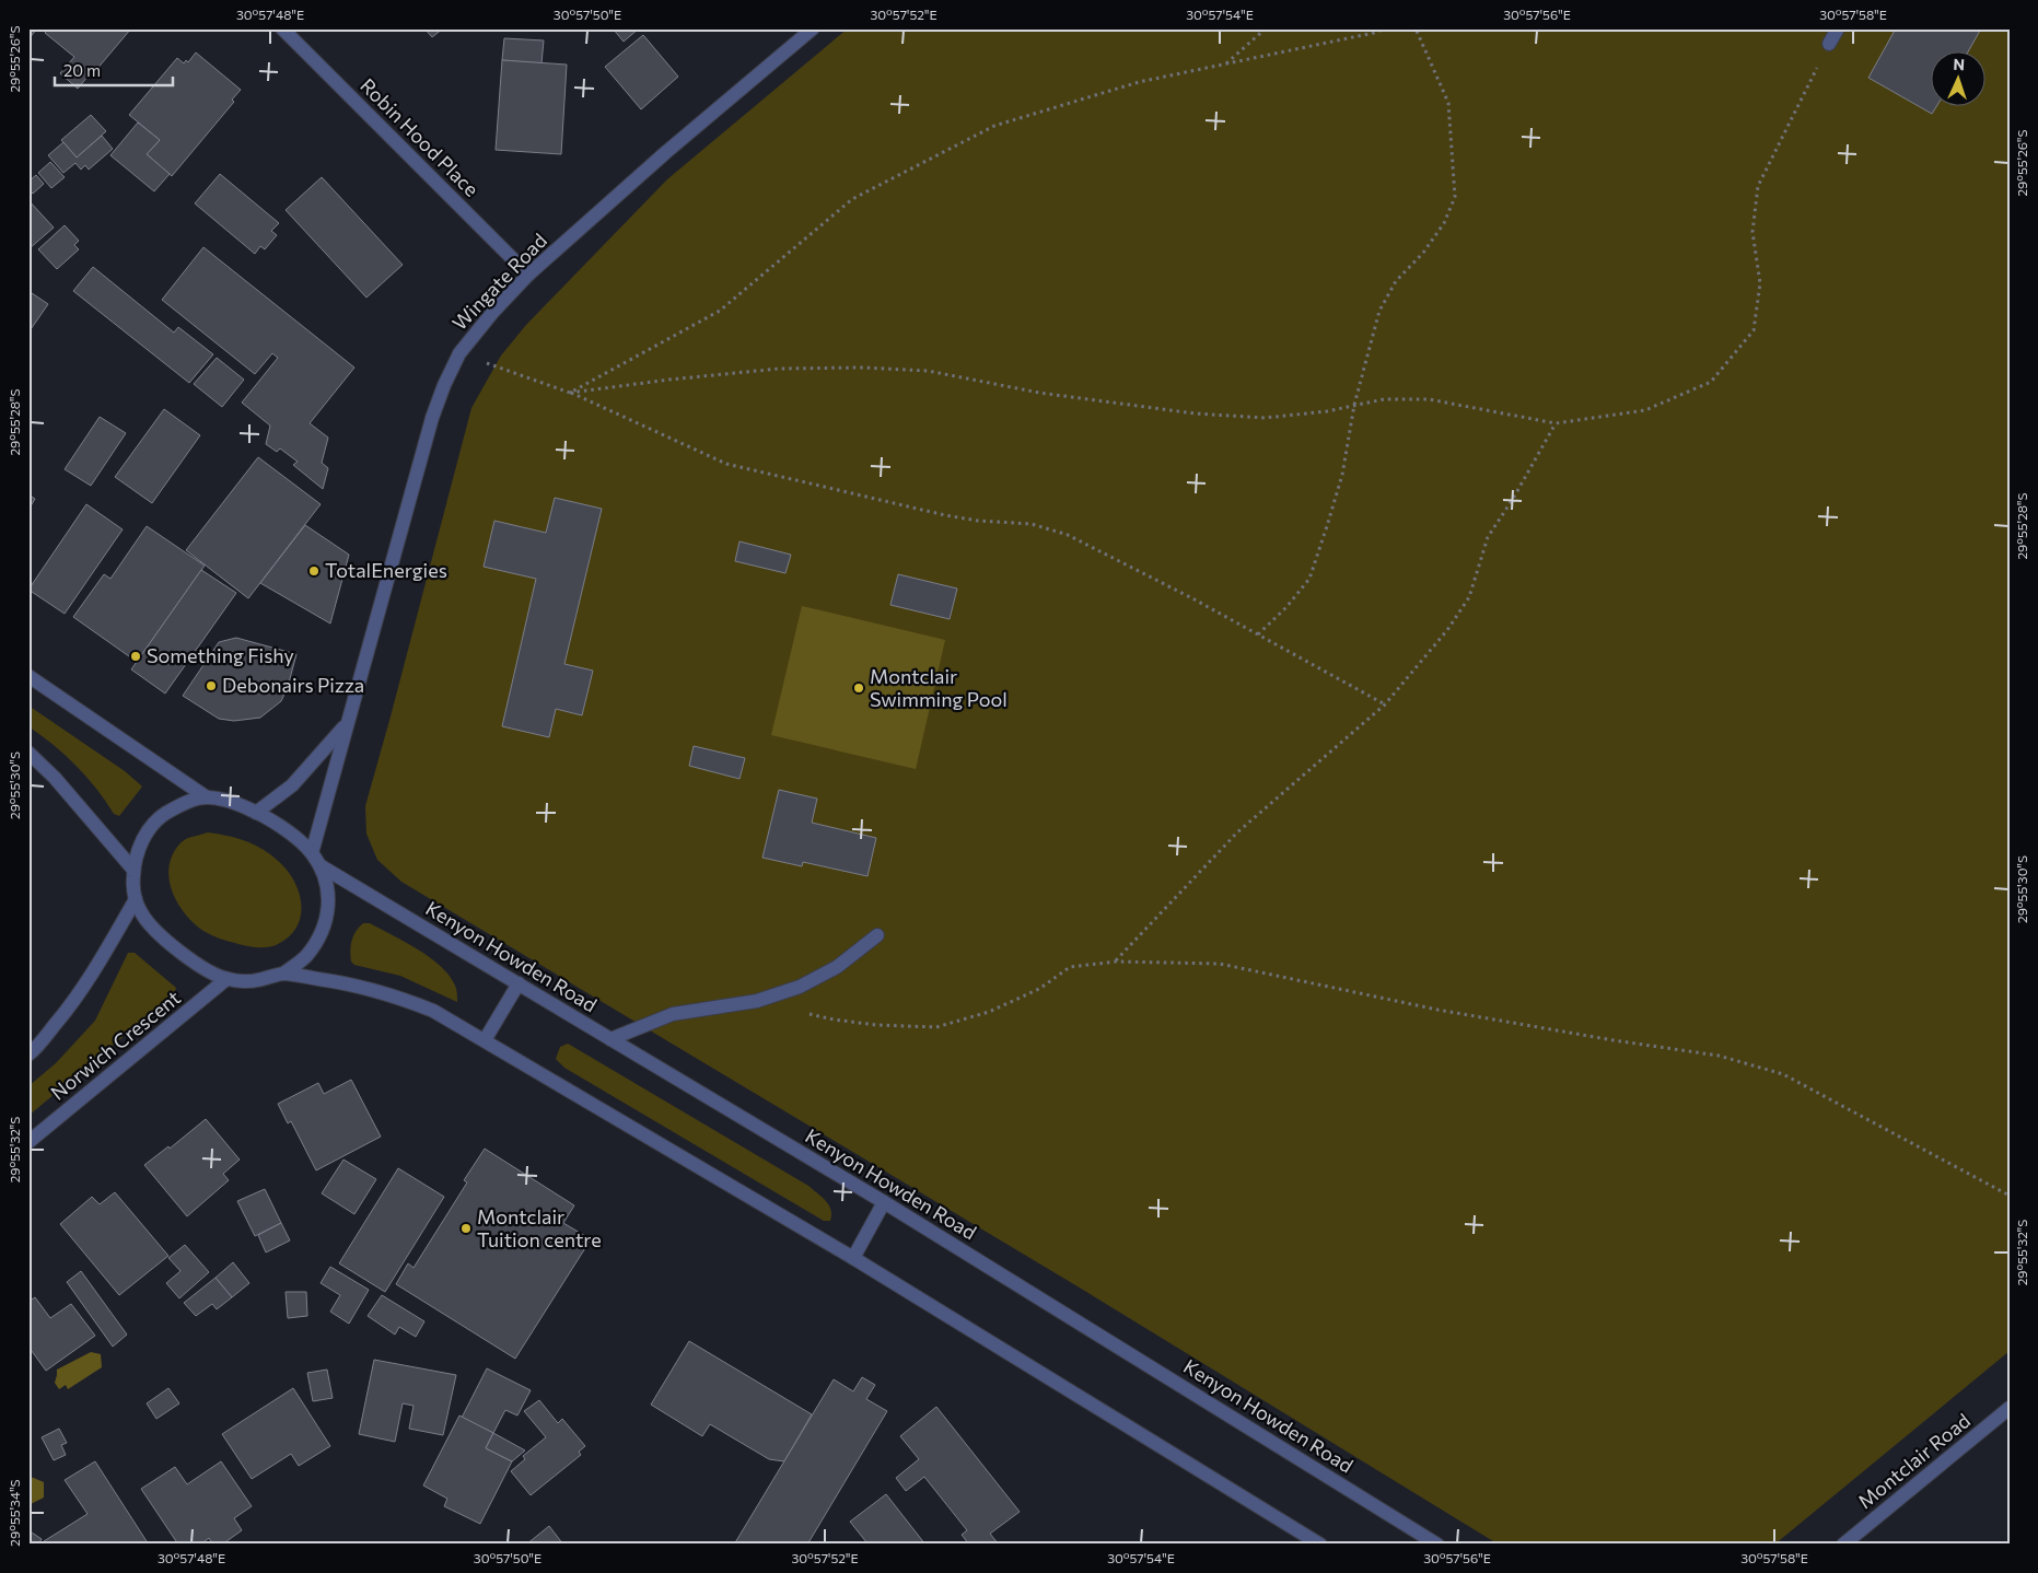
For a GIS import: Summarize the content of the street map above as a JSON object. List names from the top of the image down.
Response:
{
  "streets": {
    "street": [
      "Robin Hood Place",
      "Wingate Road",
      "Kenyon Howden Road",
      "Norwich Crescent",
      "Montclair Road"
    ]
  },
  "crossings": [
    ["Robin Hood Place", "Wingate Road"],
    ["Wingate Road", "Kenyon Howden Road"],
    ["Wingate Road", "Norwich Crescent"],
    ["Kenyon Howden Road", "Norwich Crescent"]
  ],
  "places": [
    "TotalEnergies",
    "Something Fishy",
    "Debonairs Pizza",
    "Montclair Swimming Pool",
    "Montclair Tuition centre"
  ],
  "scale_bar": "20 m",
  "north": "top",
  "coordinates": [
    "30°57'48\"E",
    "30°57'50\"E",
    "30°57'52\"E",
    "30°57'54\"E",
    "30°57'56\"E",
    "30°57'58\"E",
    "29°55'26\"S",
    "29°55'28\"S",
    "29°55'30\"S",
    "29°55'32\"S",
    "29°55'34\"S"
  ]
}
